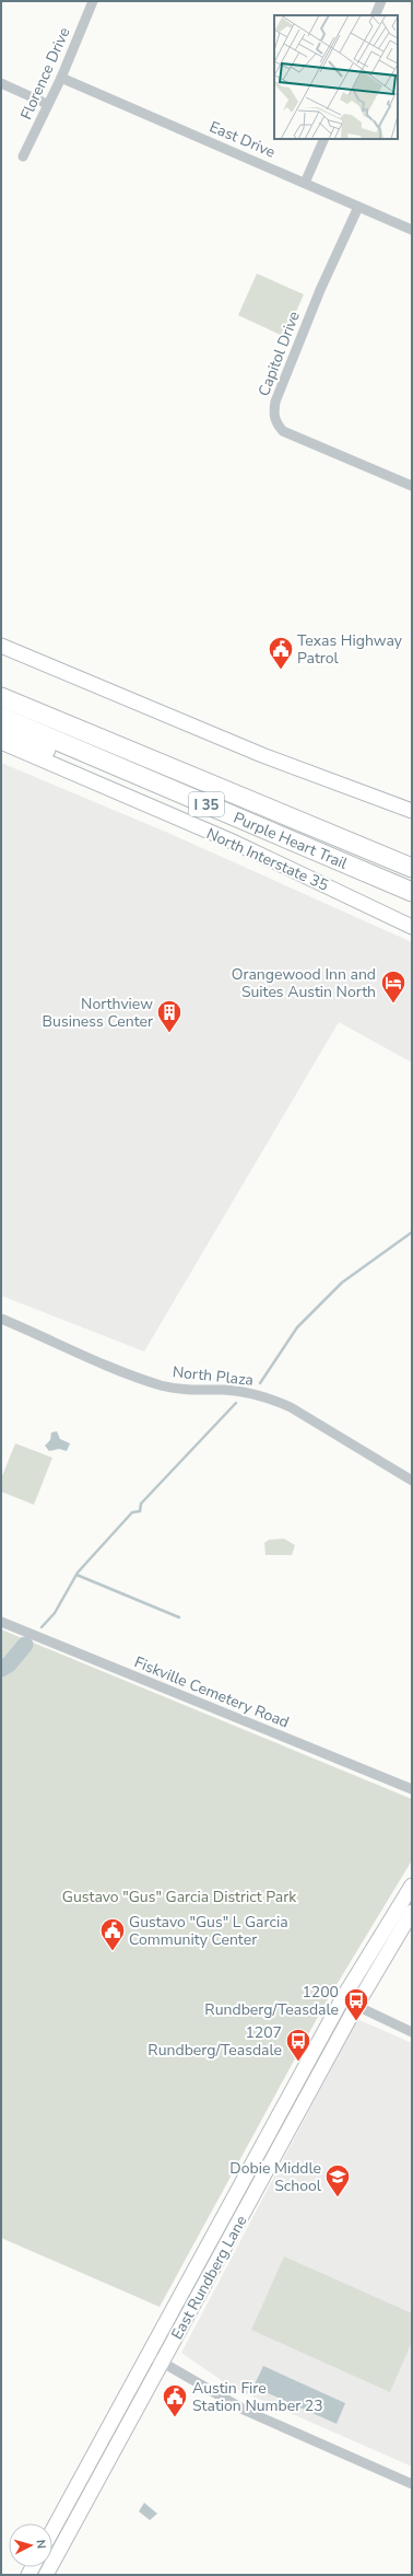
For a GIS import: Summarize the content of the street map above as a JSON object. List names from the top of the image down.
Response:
{
  "streets": {
    "highway": ["I 35", "Purple Heart Trail"],
    "main road": ["North Interstate 35", "East Rundberg Lane"],
    "street": [
      "Florence Drive",
      "East Drive",
      "Capitol Drive",
      "North Plaza",
      "Fiskville Cemetery Road"
    ]
  },
  "crossings": [
    ["Florence Drive", "East Drive"],
    ["East Drive", "Capitol Drive"]
  ],
  "parks": ["Gustavo \"Gus\" Garcia District Park"],
  "places": {
    "public building": ["Texas Highway Patrol", "Gustavo \"Gus\" L Garcia Community Center", "Austin Fire Station Number 23"],
    "hotel": ["Orangewood Inn and Suites Austin North"],
    "building": ["Northview Business Center"],
    "bus stop": ["1200 Rundberg/Teasdale", "1207 Rundberg/Teasdale"],
    "school or university": ["Dobie Middle School"]
  },
  "north": "right"
}
